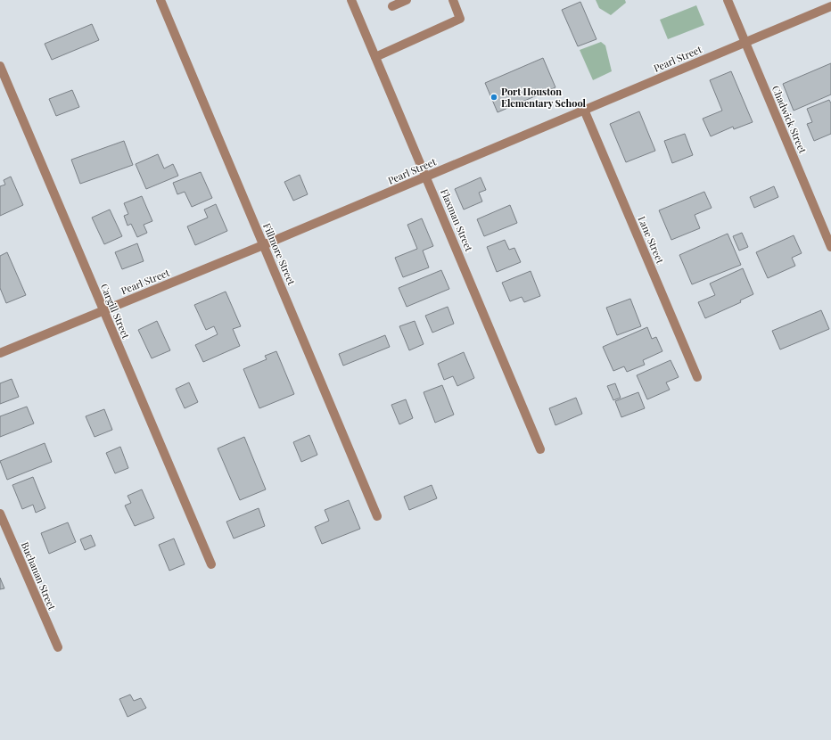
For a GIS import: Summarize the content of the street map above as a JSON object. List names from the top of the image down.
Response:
{
  "streets": {
    "street": [
      "Pearl Street",
      "Chadwick Street",
      "Flaxman Street",
      "Lane Street",
      "Fillmore Street",
      "Cargill Street",
      "Buchanan Street"
    ]
  },
  "crossings": [
    ["Pearl Street", "Chadwick Street"],
    ["Pearl Street", "Flaxman Street"],
    ["Pearl Street", "Lane Street"],
    ["Pearl Street", "Fillmore Street"],
    ["Pearl Street", "Cargill Street"]
  ],
  "places": ["Port Houston Elementary School"]
}
